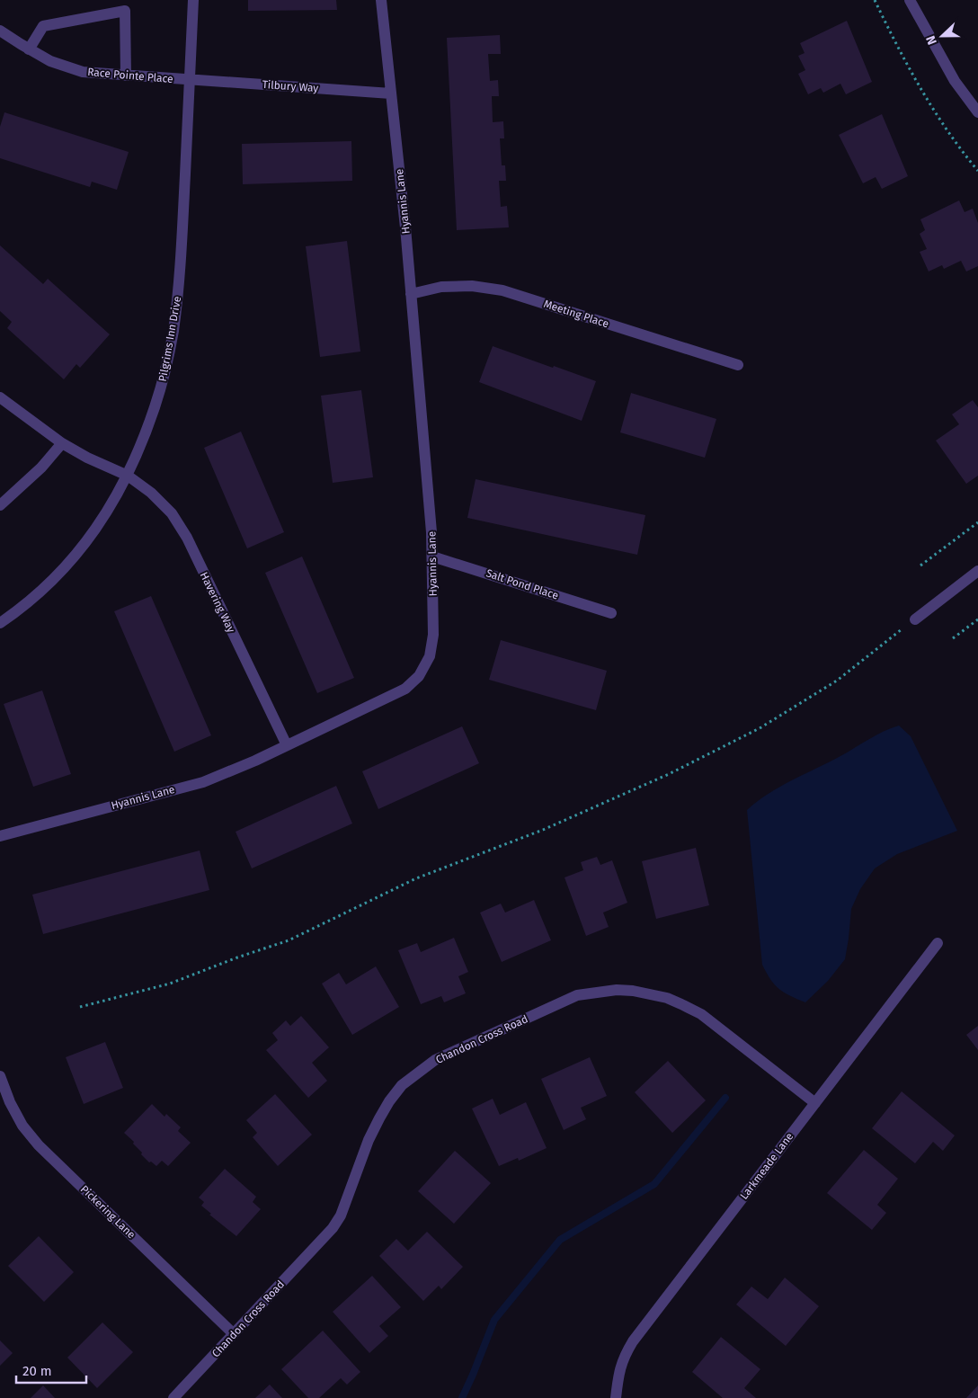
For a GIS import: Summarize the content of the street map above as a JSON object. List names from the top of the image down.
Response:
{
  "streets": {
    "street": [
      "Race Pointe Place",
      "Tilbury Way",
      "Hyannis Lane",
      "Meeting Place",
      "Pilgrims Inn Drive",
      "Salt Pond Place",
      "Havering Way",
      "Chandon Cross Road",
      "Larkmeade Lane",
      "Pickering Lane"
    ]
  },
  "crossings": [
    ["Race Pointe Place", "Tilbury Way"],
    ["Race Pointe Place", "Pilgrims Inn Drive"],
    ["Tilbury Way", "Hyannis Lane"],
    ["Tilbury Way", "Pilgrims Inn Drive"],
    ["Hyannis Lane", "Meeting Place"],
    ["Hyannis Lane", "Salt Pond Place"],
    ["Hyannis Lane", "Havering Way"],
    ["Pilgrims Inn Drive", "Havering Way"],
    ["Chandon Cross Road", "Larkmeade Lane"],
    ["Chandon Cross Road", "Pickering Lane"]
  ],
  "scale_bar": "20 m",
  "north": "left"
}
